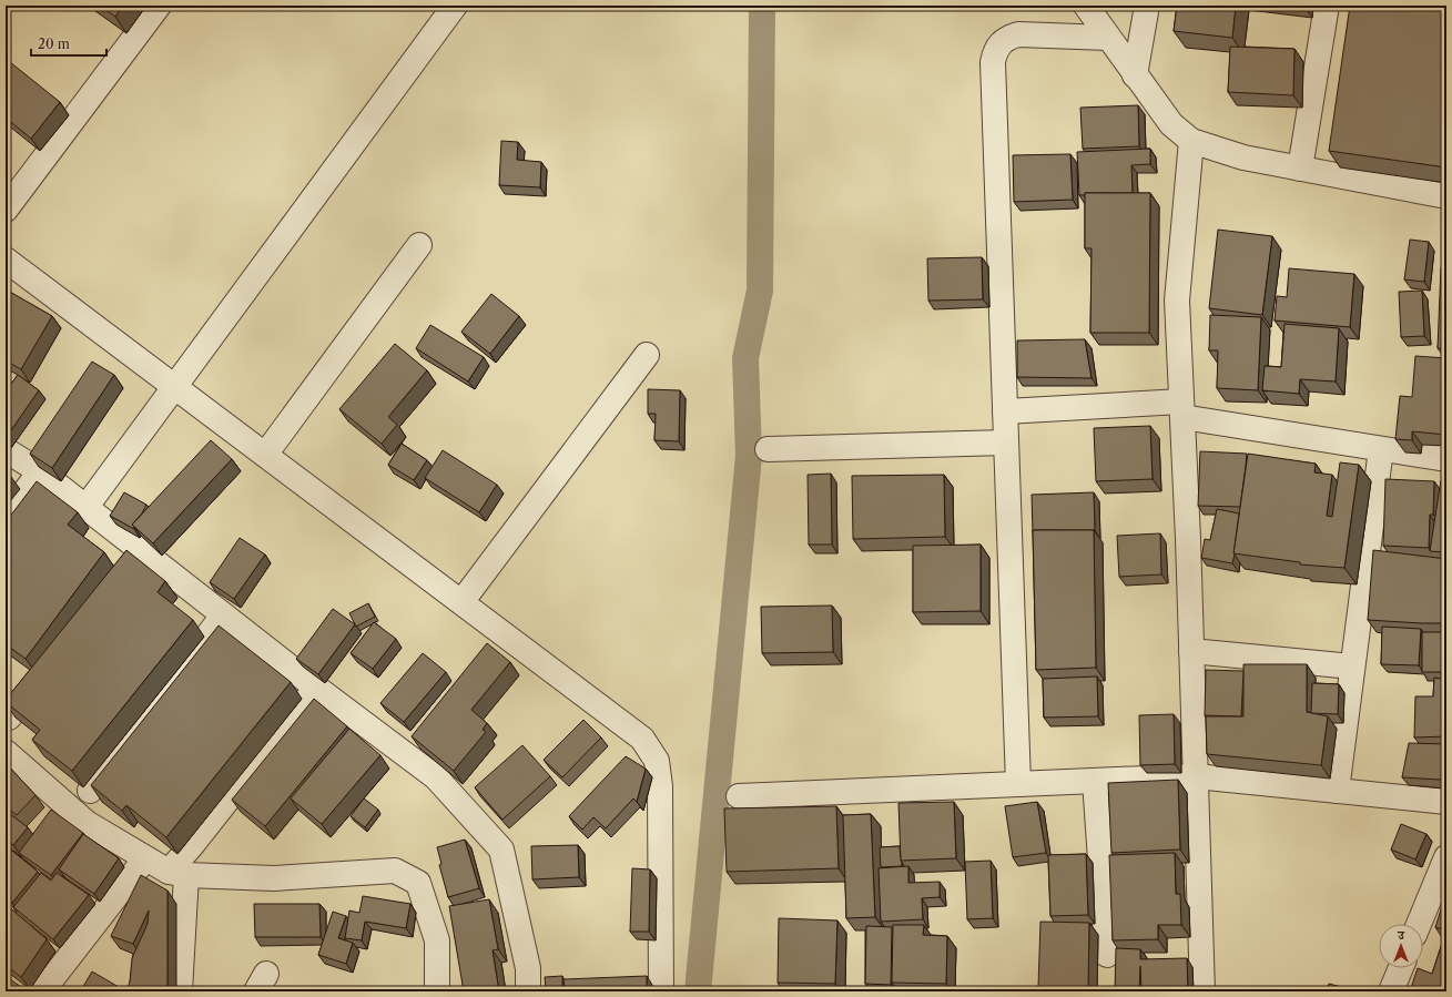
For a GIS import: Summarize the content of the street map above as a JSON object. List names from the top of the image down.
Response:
{
  "scale_bar": "20 m",
  "north": "top"
}
